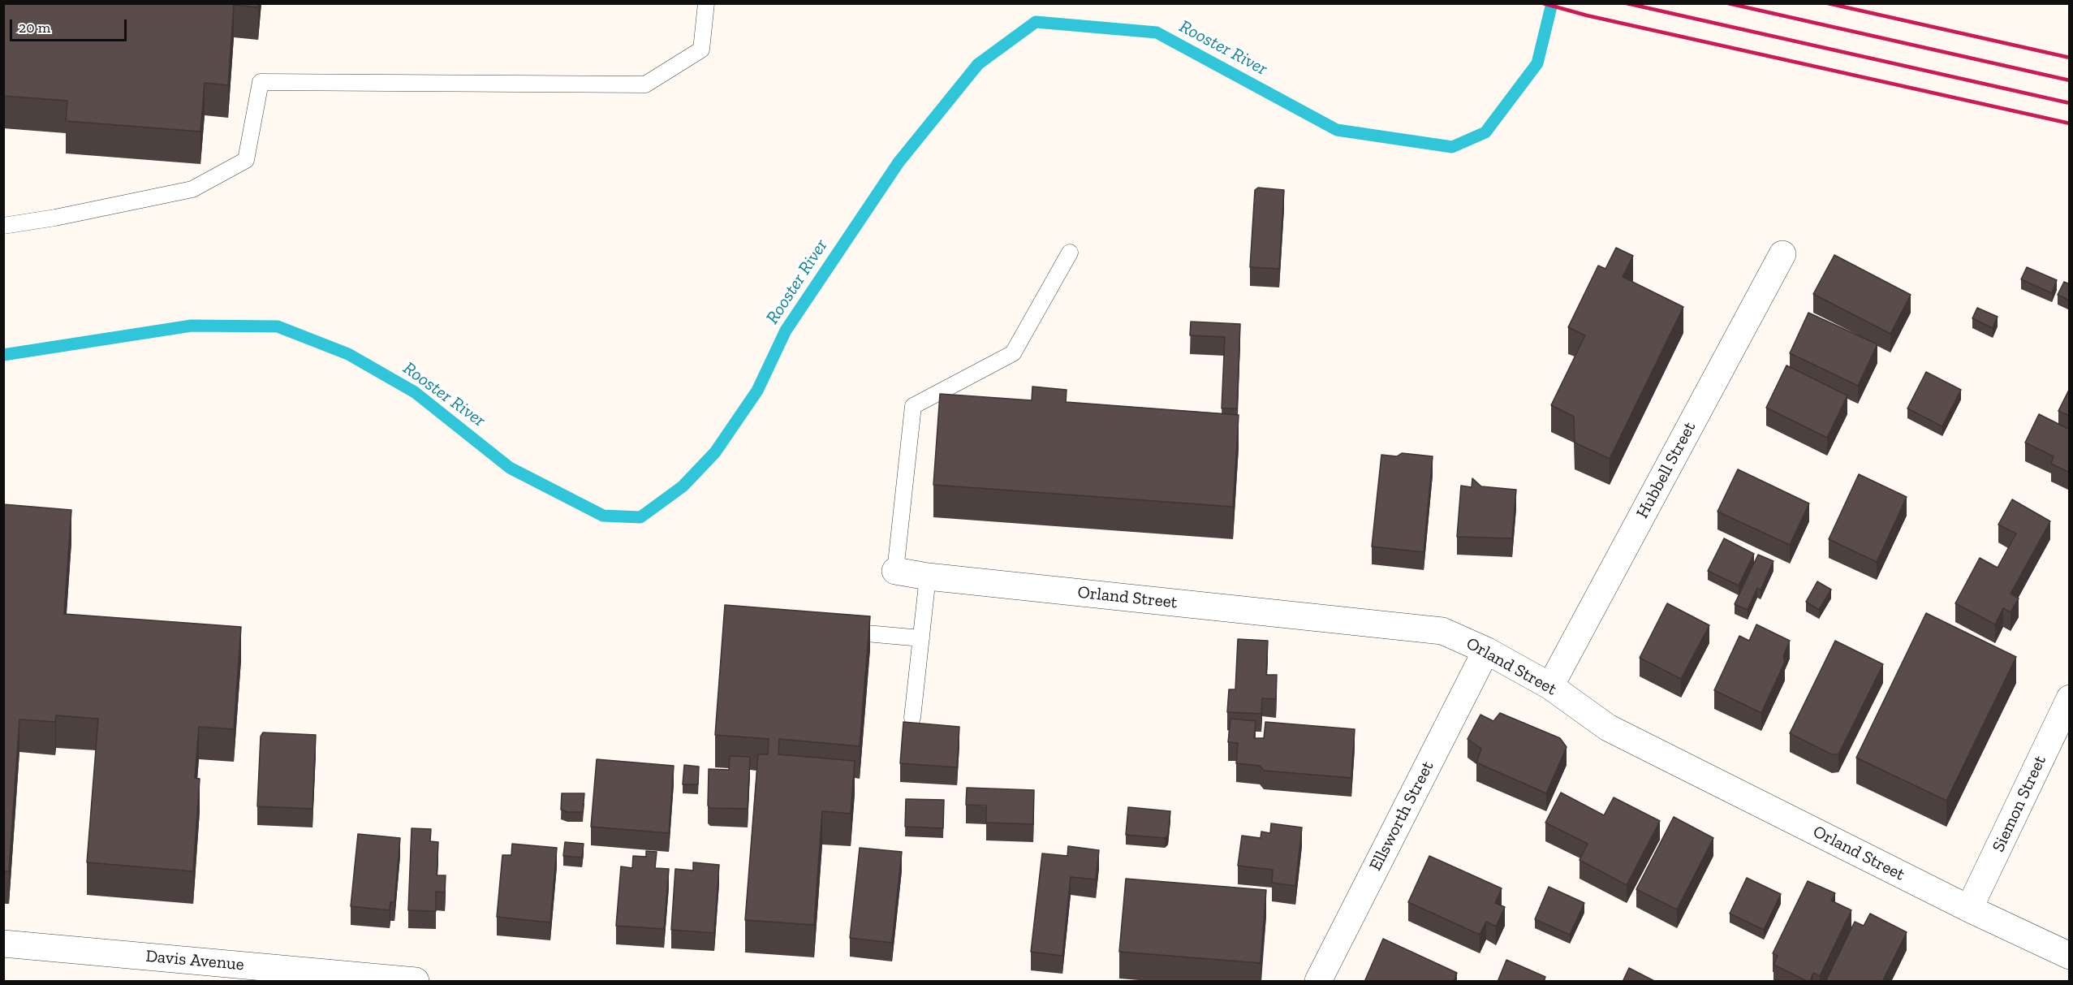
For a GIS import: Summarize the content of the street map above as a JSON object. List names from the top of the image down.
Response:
{
  "streets": {
    "street": [
      "Hubbell Street",
      "Orland Street",
      "Siemon Street",
      "Ellsworth Street",
      "Davis Avenue"
    ]
  },
  "crossings": [
    ["Hubbell Street", "Orland Street"],
    ["Orland Street", "Siemon Street"],
    ["Orland Street", "Ellsworth Street"]
  ],
  "water": ["Rooster River"],
  "scale_bar": "20 m"
}
